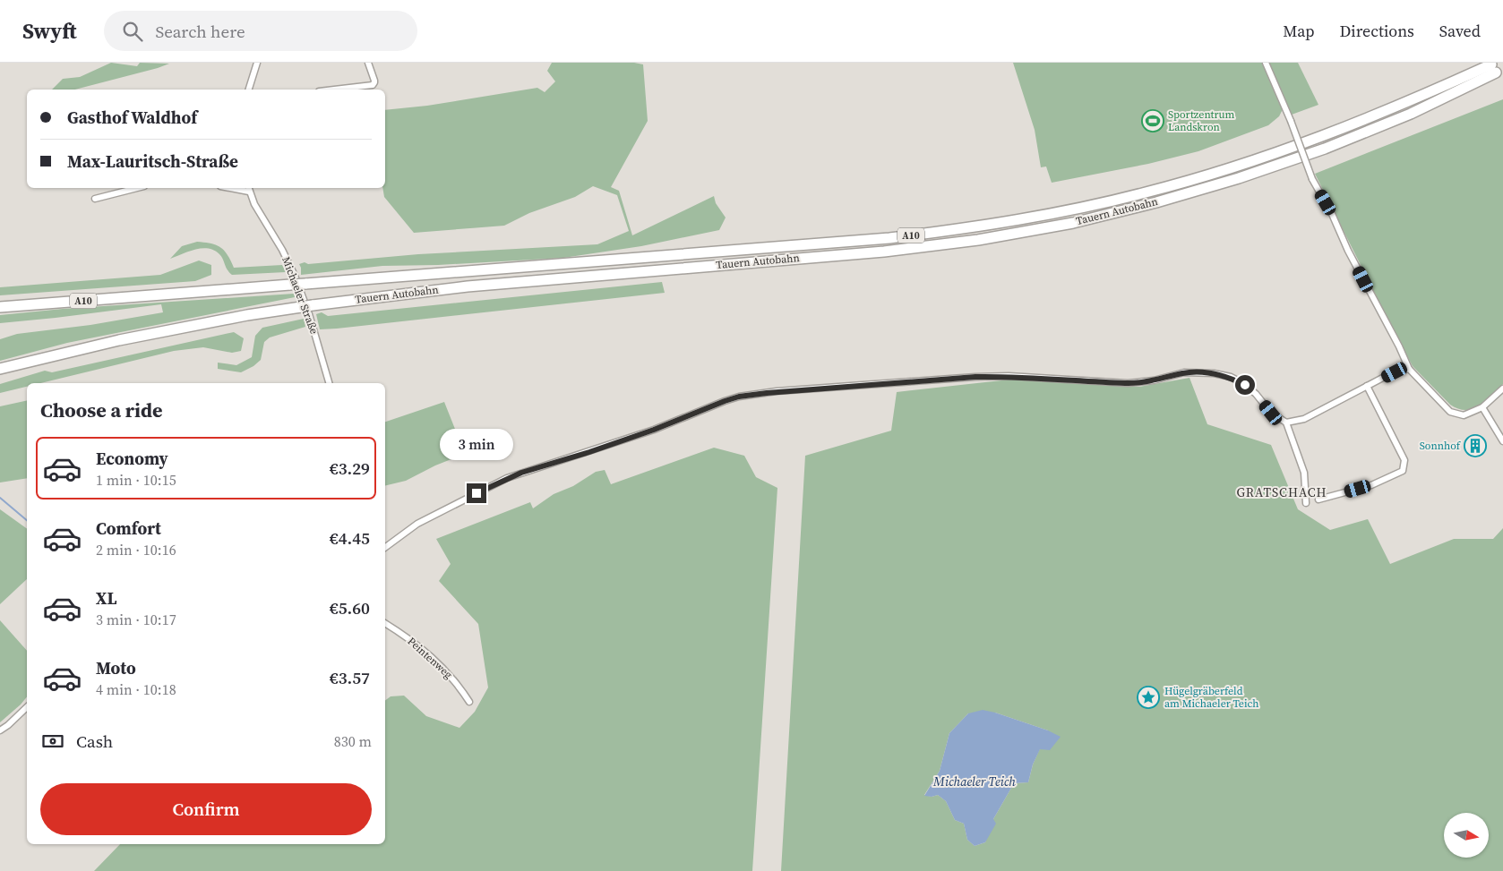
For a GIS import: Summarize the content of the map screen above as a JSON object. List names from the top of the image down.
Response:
{
  "streets": {
    "highway": ["Tauern Autobahn", "A10"],
    "street": ["Michaeler Straße", "Peintenweg"]
  },
  "districts": ["GRATSCHACH"],
  "water": ["Michaeler Teich"],
  "places": {
    "sports": ["Sportzentrum Landskron"],
    "building": ["Sonnhof"],
    "place": ["Hügelgräberfeld am Michaeler Teich"]
  },
  "north": "right",
  "page": {
    "header": "Swyft",
    "search": "Search here",
    "nav": ["Map", "Directions", "Saved"],
    "banner": ["Gasthof Waldhof", "Max-Lauritsch-Straße"],
    "heading": "Choose a ride",
    "bubble": "3 min",
    "list": [
      {
        "name": "Economy",
        "note": "1 min · 10:15",
        "value": "€3.29"
      },
      {
        "name": "Comfort",
        "note": "2 min · 10:16",
        "value": "€4.45"
      },
      {
        "name": "XL",
        "note": "3 min · 10:17",
        "value": "€5.60"
      },
      {
        "name": "Moto",
        "note": "4 min · 10:18",
        "value": "€3.57"
      }
    ],
    "pay": ["Cash", "830 m"],
    "buttons": "Confirm"
  }
}
